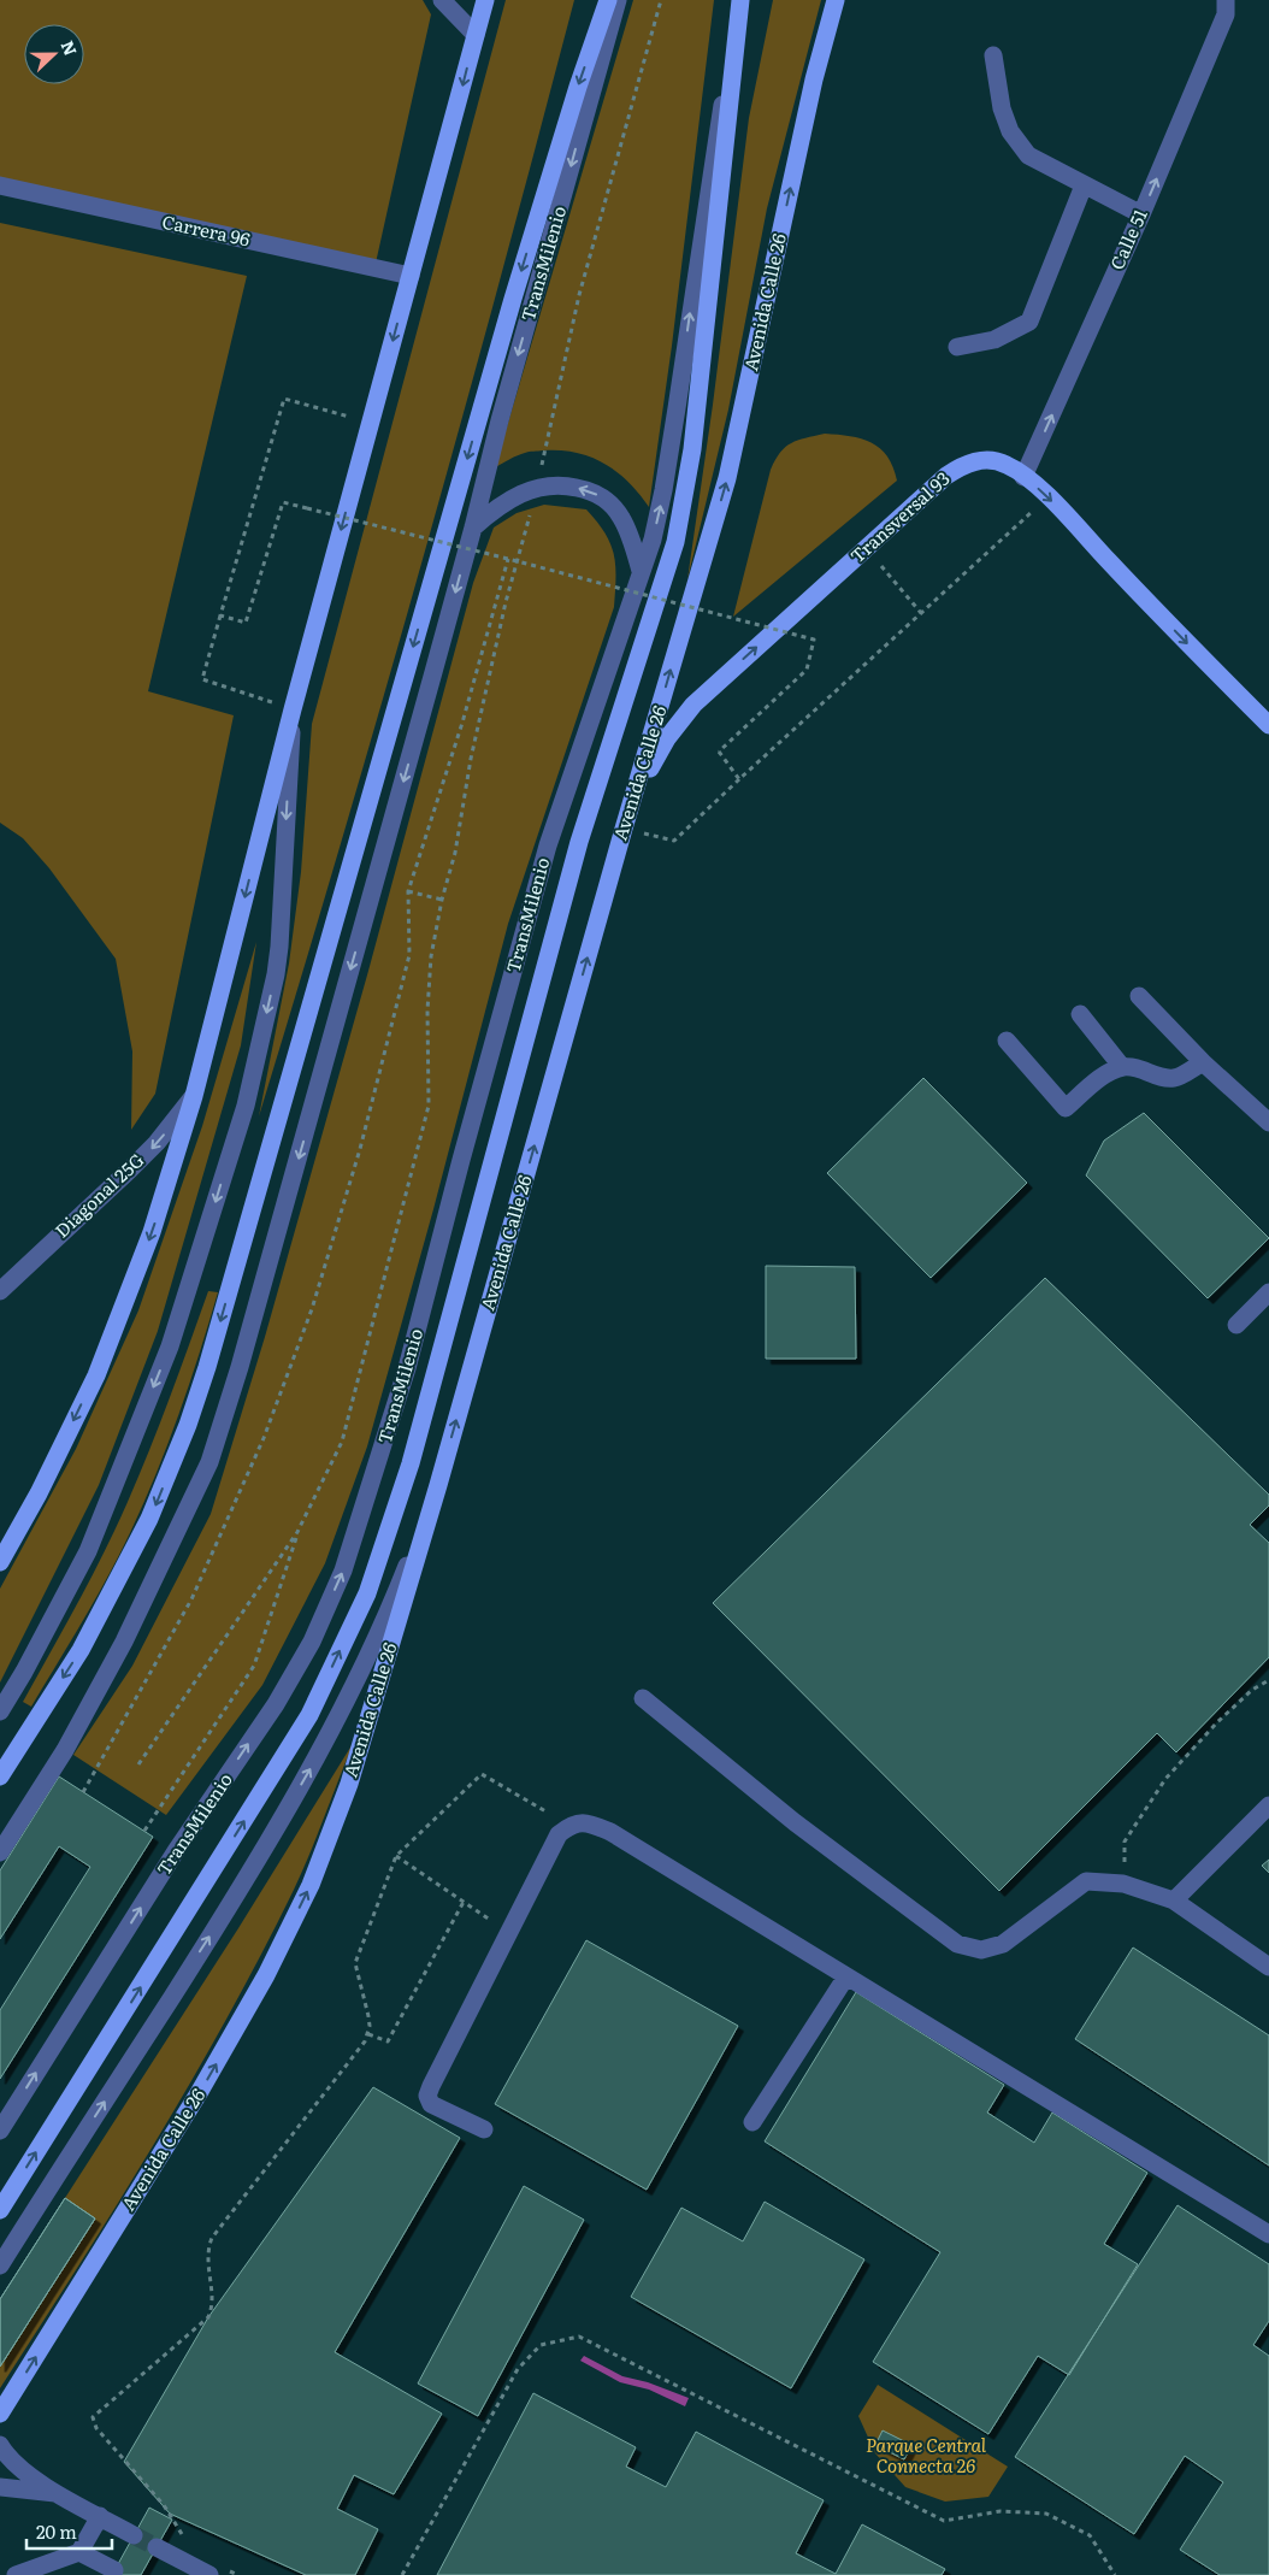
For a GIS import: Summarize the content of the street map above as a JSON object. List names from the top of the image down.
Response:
{
  "streets": {
    "main road": ["Avenida Calle 26", "Transversal 93"],
    "street": [
      "Carrera 96",
      "Calle 51",
      "TransMilenio",
      "Diagonal 25G"
    ]
  },
  "crossings": [
    ["Calle 51", "Transversal 93"],
    ["TransMilenio", "Avenida Calle 26"],
    ["Avenida Calle 26", "Transversal 93"]
  ],
  "one_way": ["Calle 51", "Avenida Calle 26", "Diagonal 25G"],
  "parks": ["Parque Central Connecta 26"],
  "scale_bar": "20 m",
  "north": "right"
}
